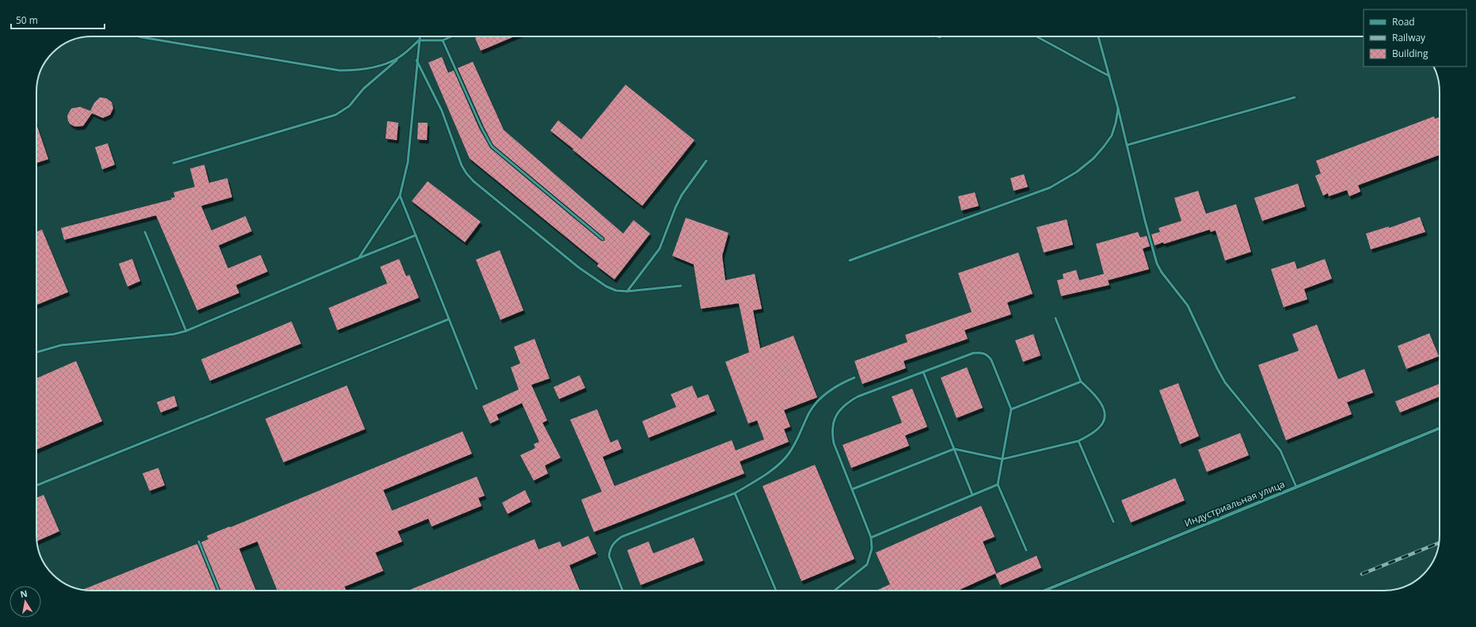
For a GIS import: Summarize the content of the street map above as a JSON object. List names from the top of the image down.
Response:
{
  "streets": {
    "street": ["Индустриальная улица"]
  },
  "legend": ["Road", "Railway", "Building"],
  "scale_bar": "50 m",
  "north": "top"
}
